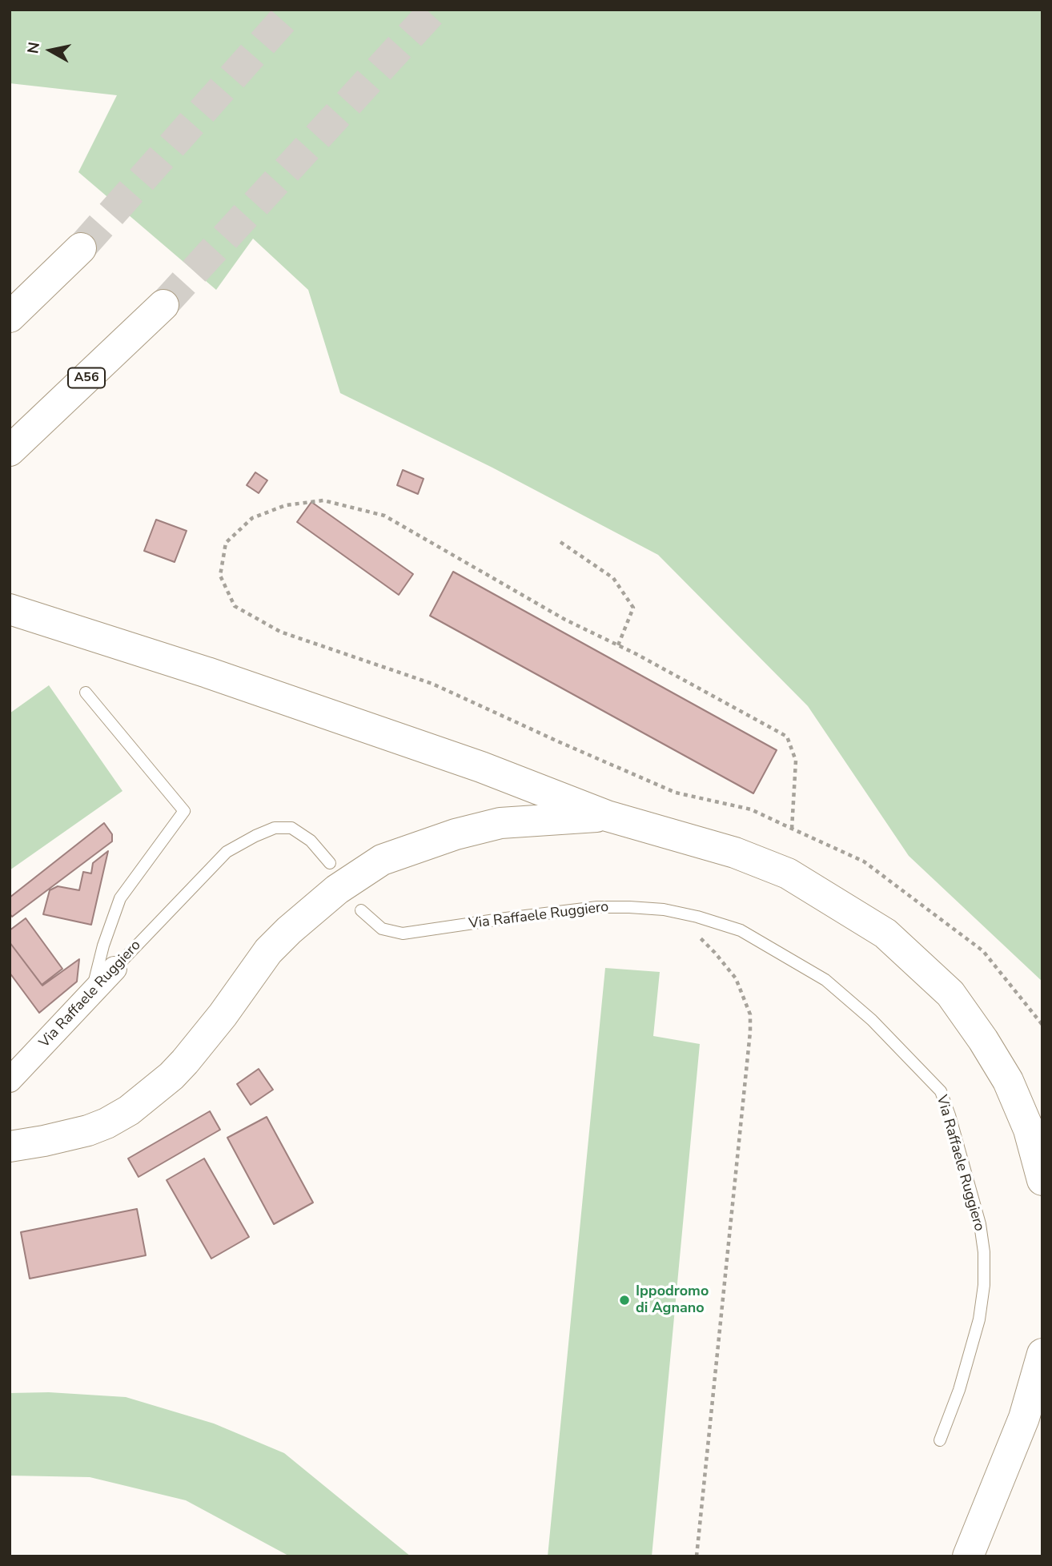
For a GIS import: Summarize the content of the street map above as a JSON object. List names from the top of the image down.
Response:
{
  "streets": {
    "highway": ["A56"],
    "street": ["Via Raffaele Ruggiero"]
  },
  "places": ["Ippodromo di Agnano"],
  "north": "left"
}
